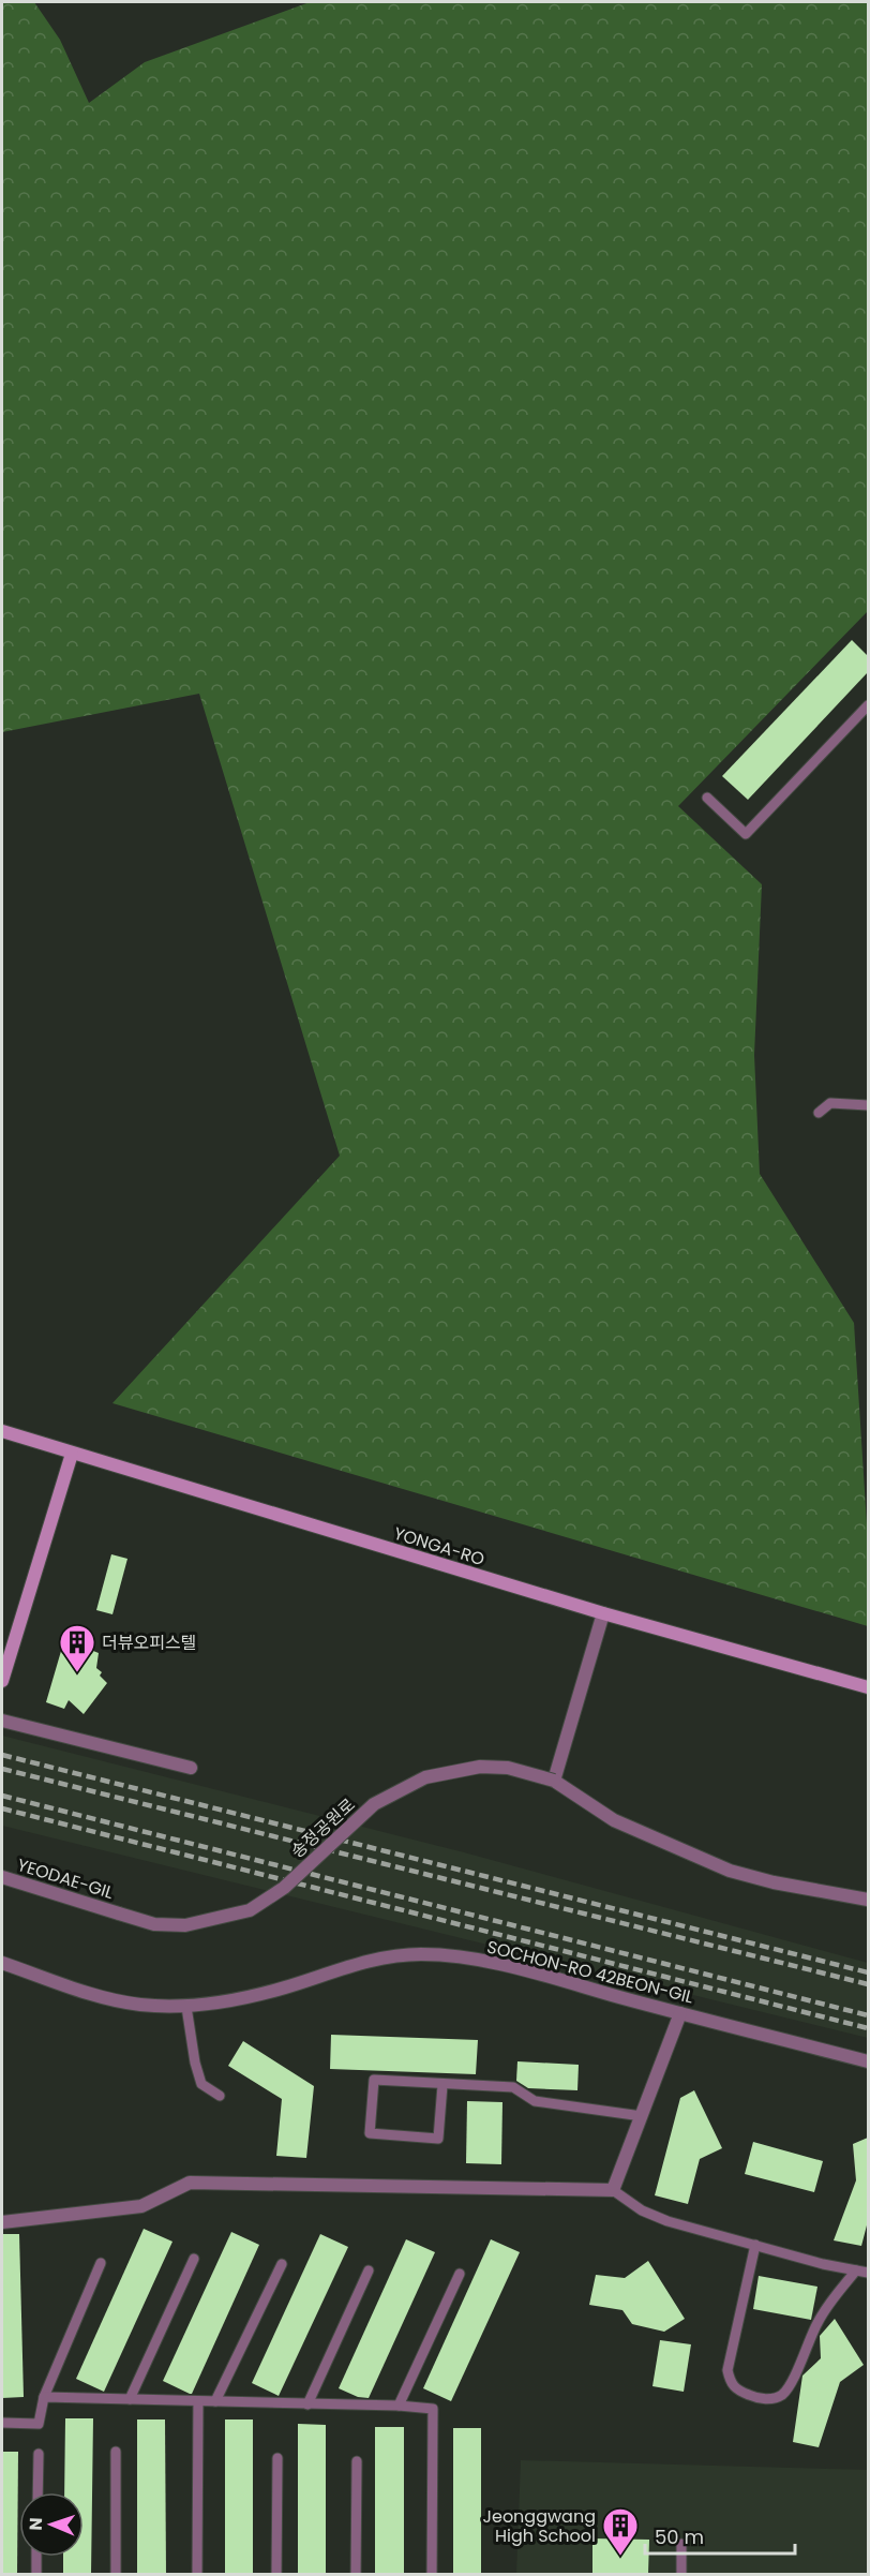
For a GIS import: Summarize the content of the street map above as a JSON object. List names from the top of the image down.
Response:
{
  "streets": {
    "street": [
      "YONGA-RO",
      "송정공원로",
      "YEODAE-GIL",
      "SOCHON-RO 42BEON-GIL"
    ]
  },
  "crossings": [
    ["송정공원로", "YEODAE-GIL"]
  ],
  "places": {
    "building": ["더뷰오피스텔", "Jeonggwang High School"]
  },
  "scale_bar": "50 m",
  "north": "left"
}
